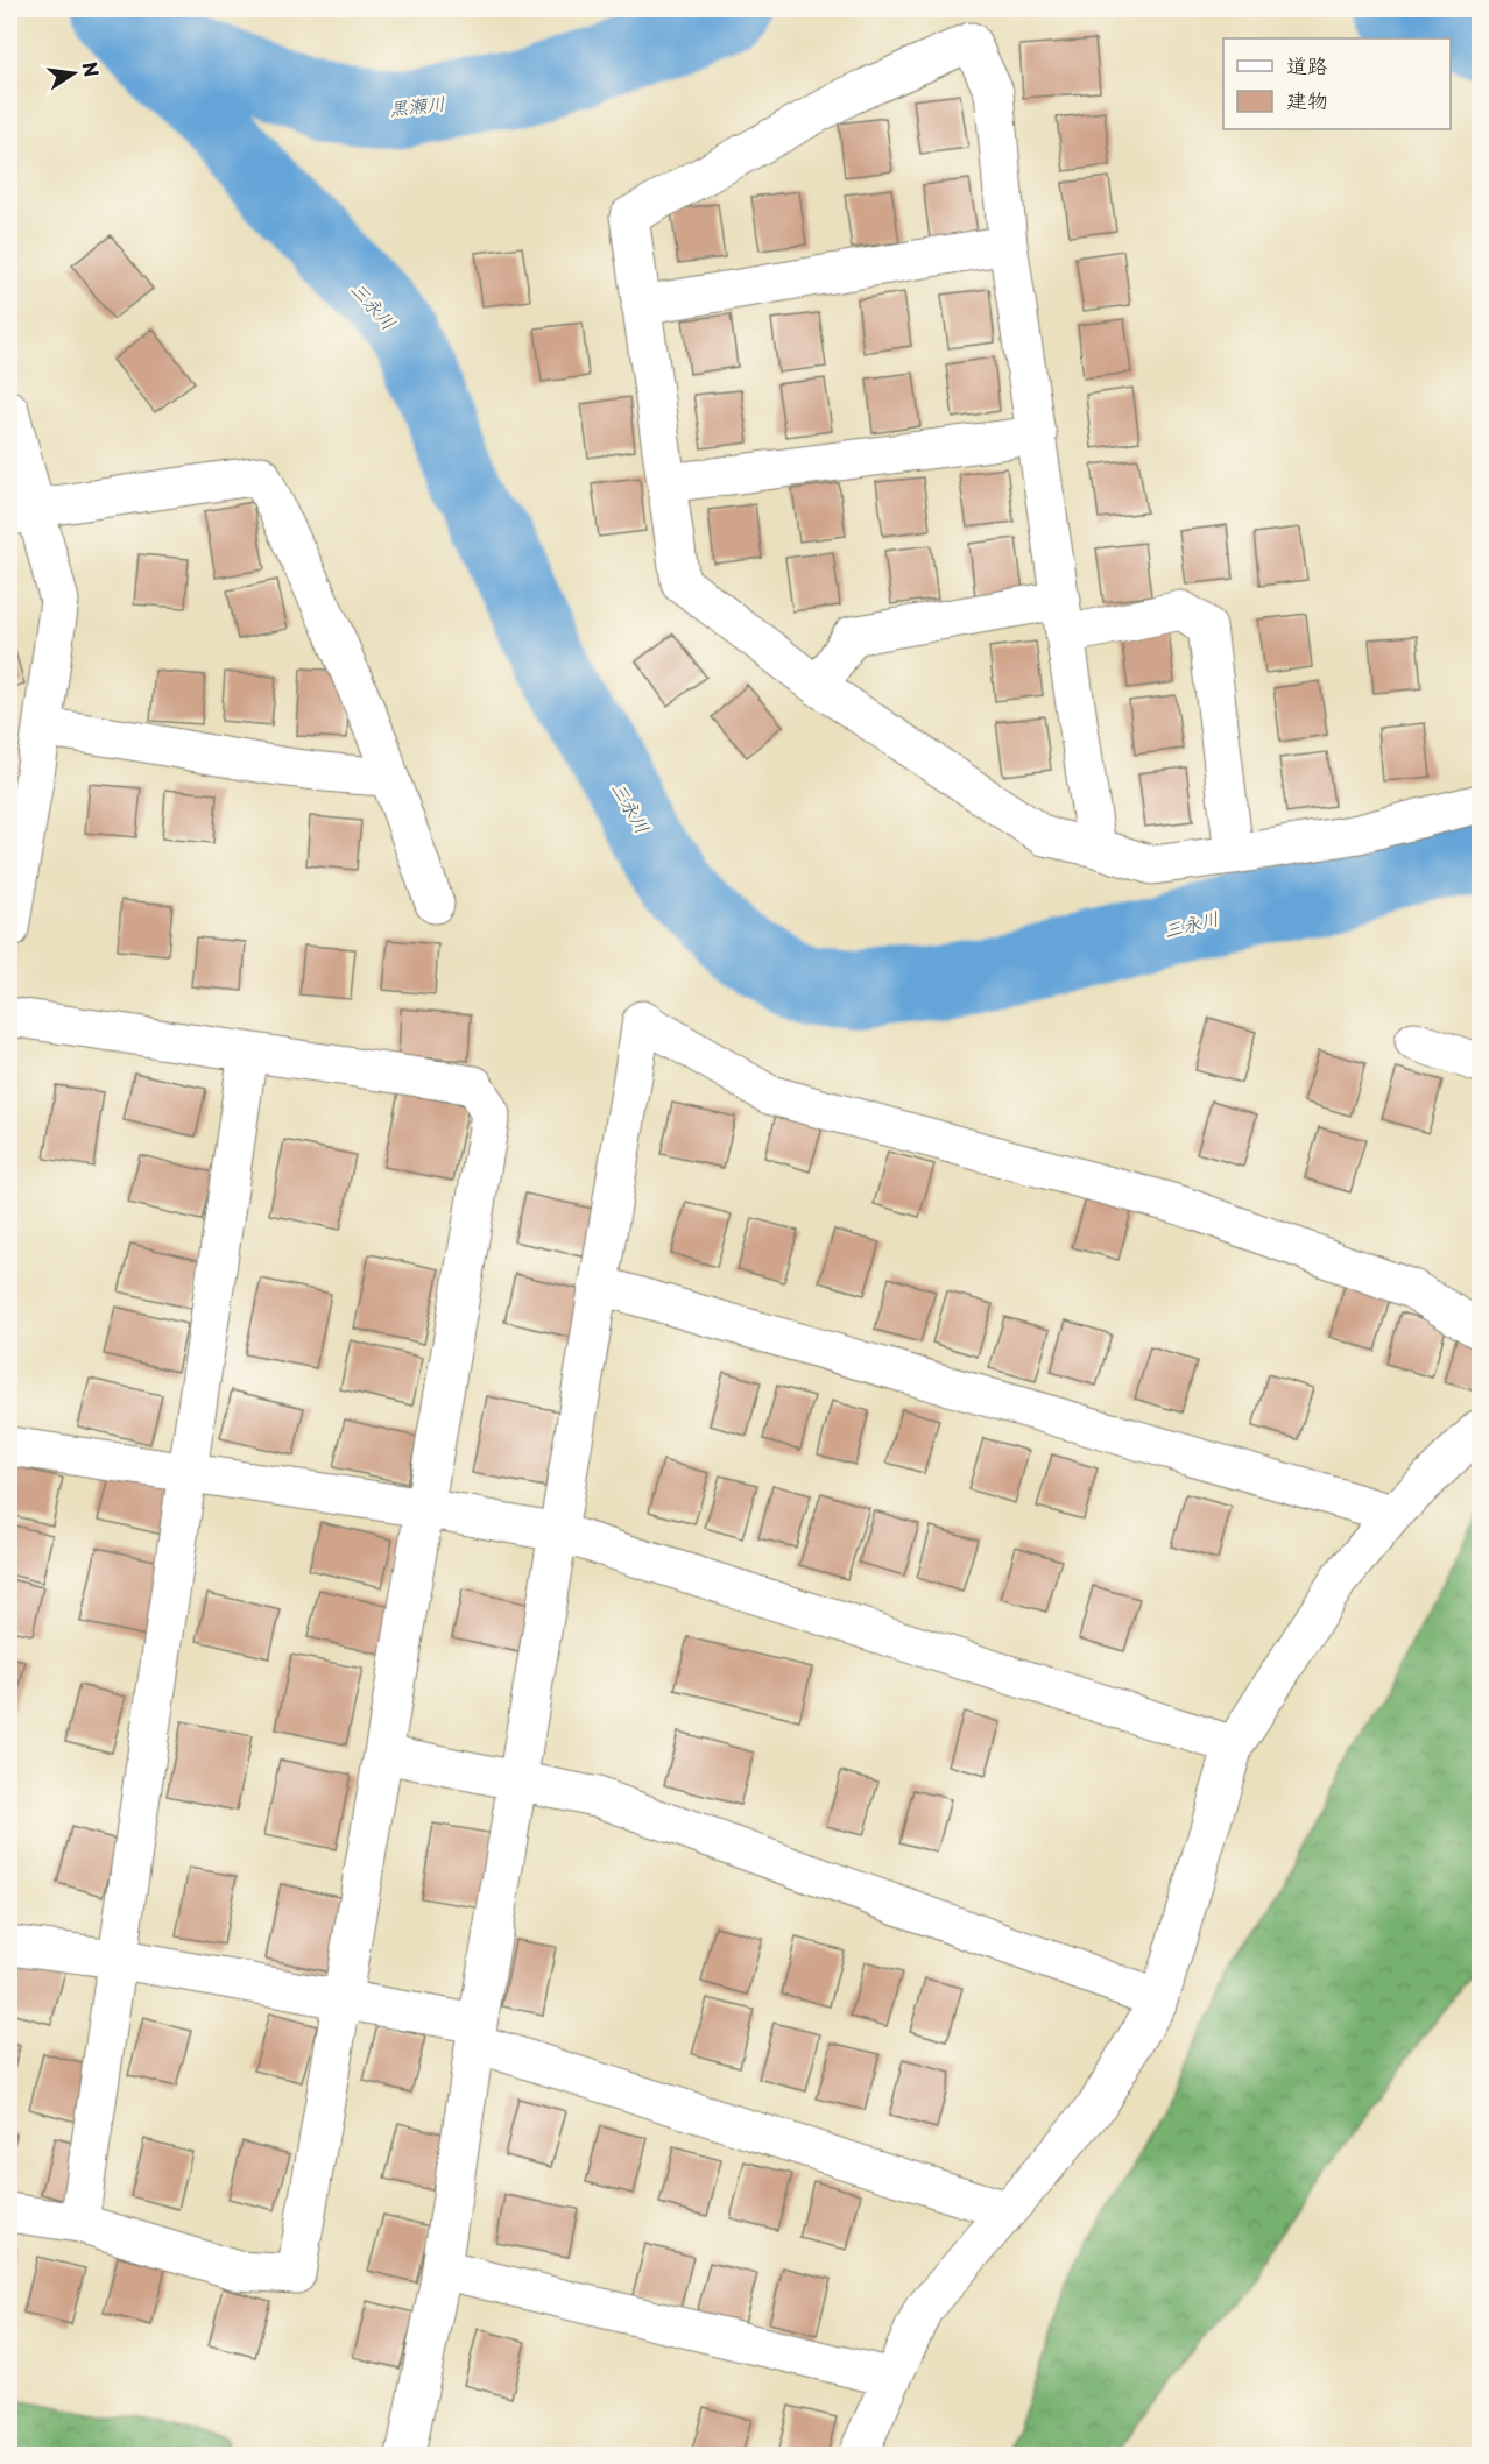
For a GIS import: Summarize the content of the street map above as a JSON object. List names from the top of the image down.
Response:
{
  "water": ["黒瀬川", "三永川"],
  "legend": ["道路", "建物"],
  "north": "right"
}
